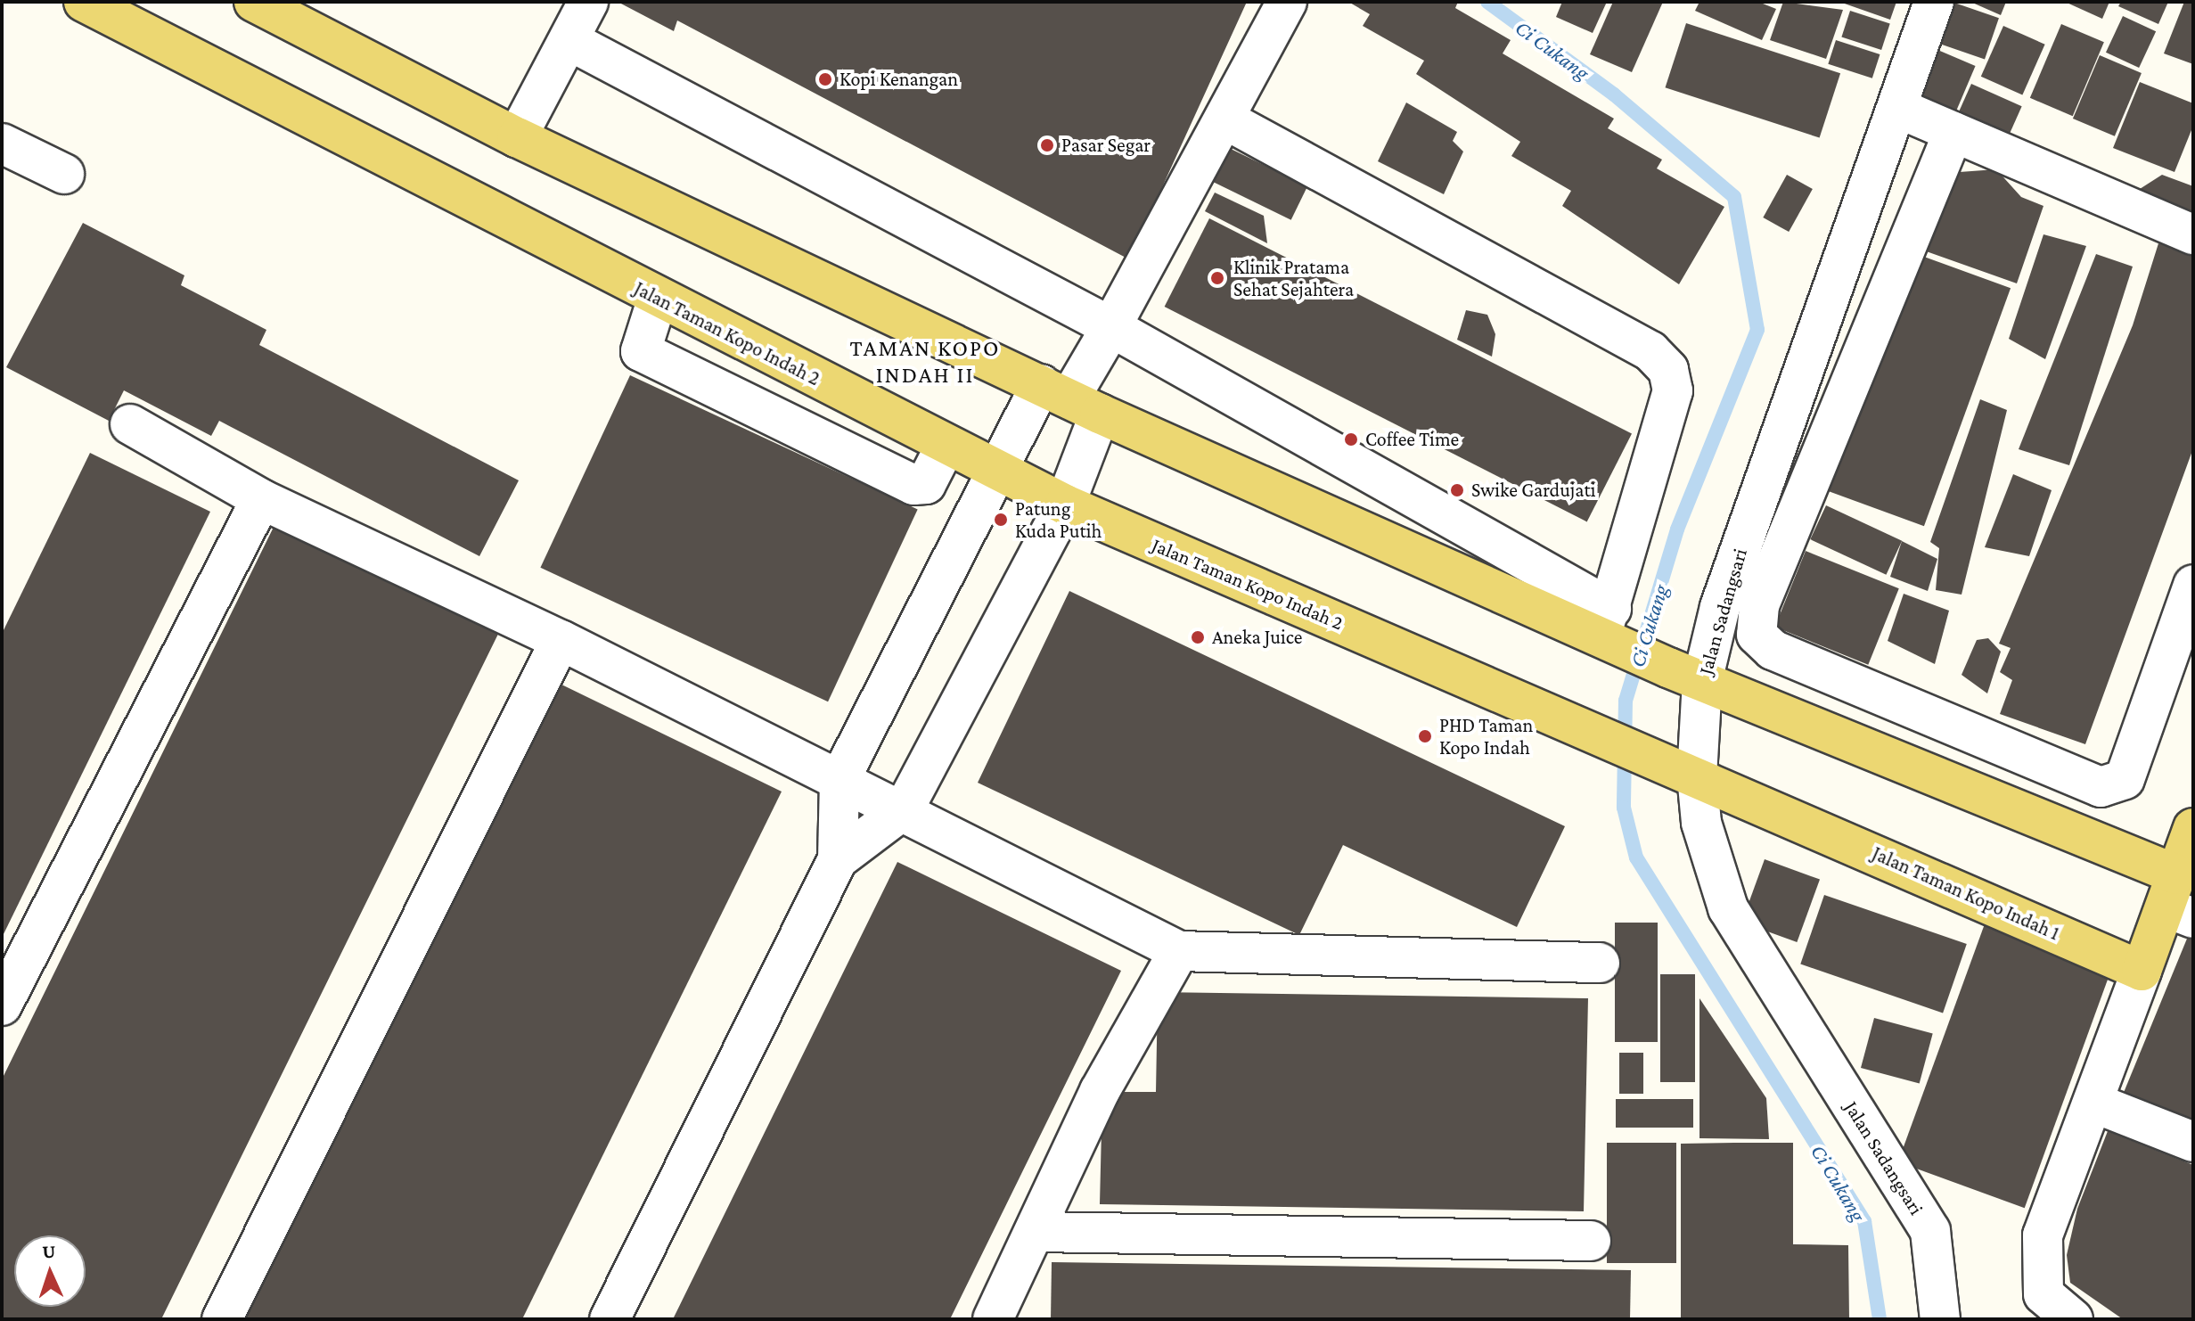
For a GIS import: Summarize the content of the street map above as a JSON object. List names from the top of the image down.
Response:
{
  "streets": {
    "main road": ["Jalan Taman Kopo Indah 2", "Jalan Taman Kopo Indah 1"],
    "street": ["Jalan Sadangsari"]
  },
  "crossings": [
    ["Jalan Taman Kopo Indah 2", "Jalan Sadangsari"],
    ["Jalan Taman Kopo Indah 2", "Jalan Taman Kopo Indah 1"],
    ["Jalan Sadangsari", "Jalan Taman Kopo Indah 1"]
  ],
  "districts": ["TAMAN KOPO INDAH II"],
  "water": ["Ci Cukang"],
  "places": [
    "Kopi Kenangan",
    "Pasar Segar",
    "Klinik Pratama Sehat Sejahtera",
    "Coffee Time",
    "Swike Gardujati",
    "Patung Kuda Putih",
    "Aneka Juice",
    "PHD Taman Kopo Indah"
  ],
  "north": "top"
}
